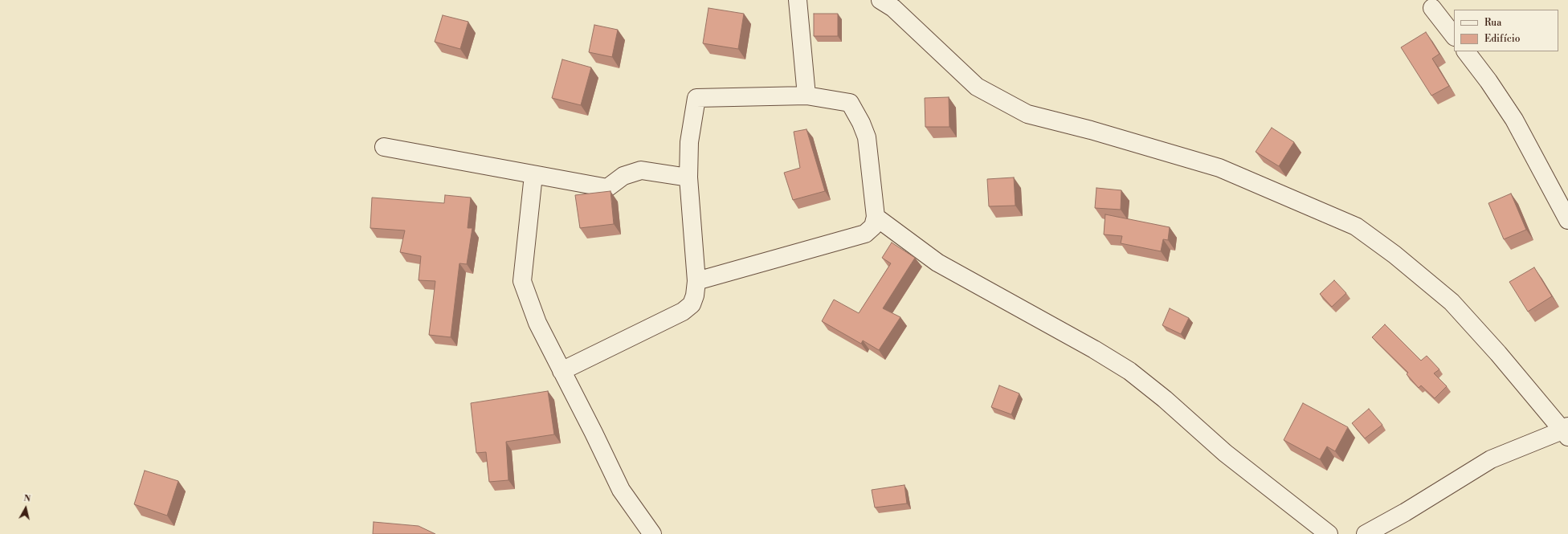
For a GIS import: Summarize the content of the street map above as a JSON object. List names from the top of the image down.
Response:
{
  "legend": ["Rua", "Edifício"],
  "north": "top"
}
